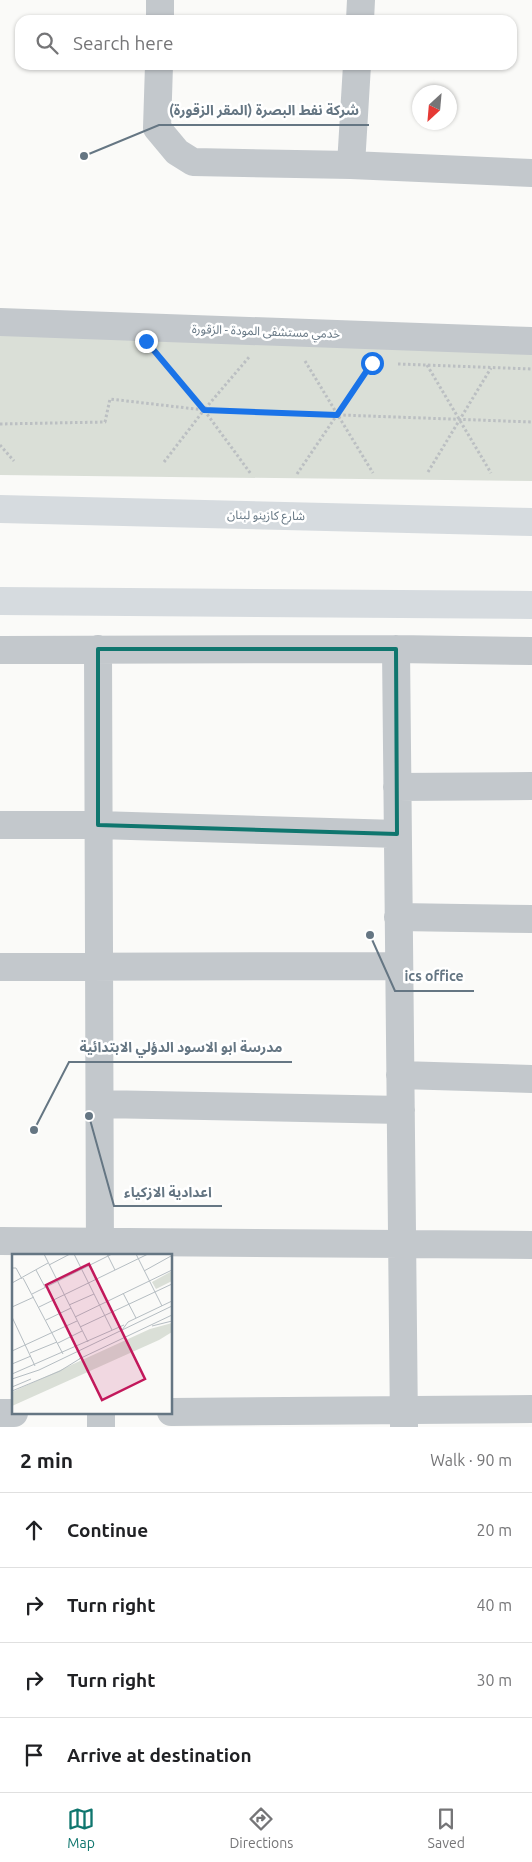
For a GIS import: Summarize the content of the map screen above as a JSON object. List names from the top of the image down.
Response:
{
  "streets": {
    "main road": ["شارع كازينو لبنان"],
    "street": ["خدمي مستشفى المودة - الزقورة"]
  },
  "places": [
    "شركة نفط البصرة (المقر الزقورة)",
    "ics office",
    "اعدادية الازكياء",
    "مدرسة ابو الاسود الدؤلي الابتدائية"
  ],
  "north": "bottom left",
  "page": {
    "search": "Search here",
    "heading": ["2 min", "Walk · 90 m"],
    "list": [
      ["Continue", "20 m"],
      ["Turn right", "40 m"],
      ["Turn right", "30 m"],
      "Arrive at destination"
    ],
    "nav": ["Map", "Directions", "Saved"]
  }
}
